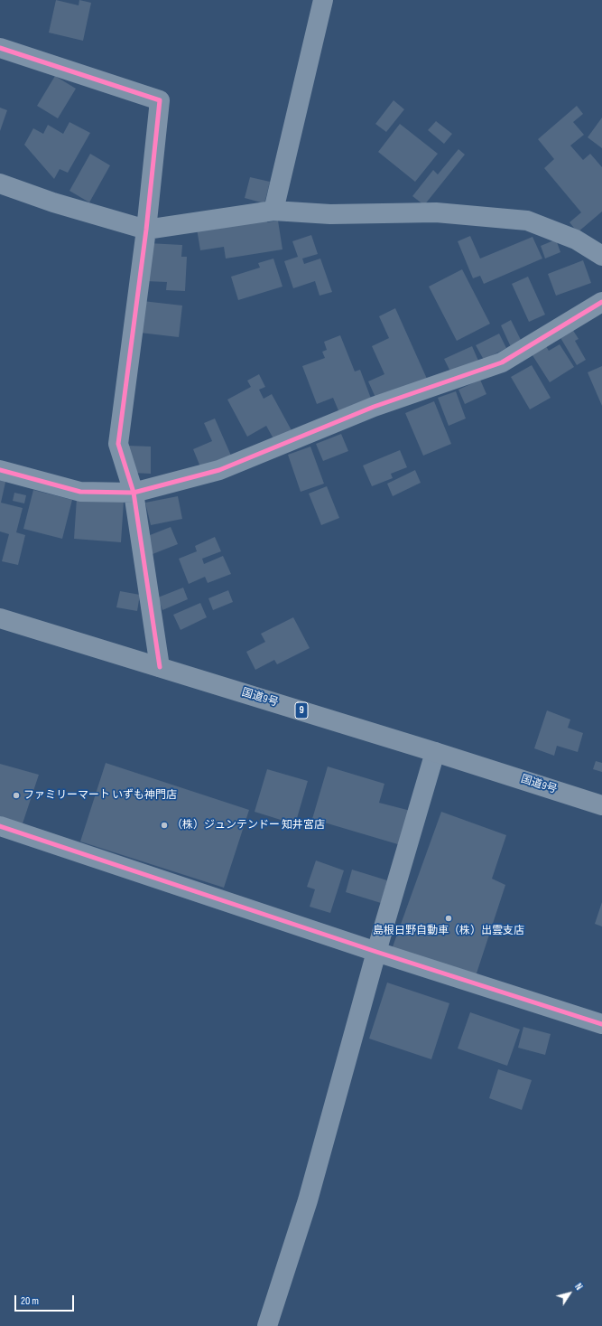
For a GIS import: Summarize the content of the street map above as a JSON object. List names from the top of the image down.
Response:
{
  "streets": {
    "highway": ["国道9号", "9"]
  },
  "places": ["ファミリーマート いずも神門店", "（株）ジュンテンドー 知井宮店", "島根日野自動車（株）出雲支店"],
  "scale_bar": "20 m",
  "north": "top right"
}
